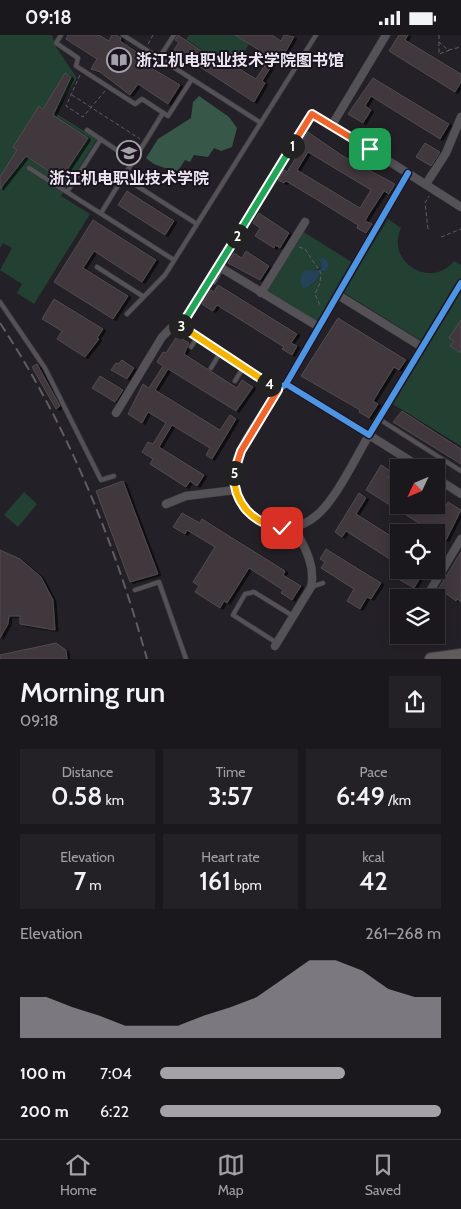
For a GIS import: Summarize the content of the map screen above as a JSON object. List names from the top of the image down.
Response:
{
  "places": {
    "library": ["浙江机电职业技术学院图书馆"],
    "school or university": ["浙江机电职业技术学院"]
  },
  "north": "bottom left",
  "page": {
    "status": "09:18",
    "pins": [
      "1",
      "2",
      "3",
      "4",
      "5"
    ],
    "heading": ["Morning run", "09:18"],
    "stats": [
      ["Distance", "0.58 km"],
      ["Time", "3:57"],
      ["Pace", "6:49 /km"],
      ["Elevation", "7 m"],
      ["Heart rate", "161 bpm"],
      ["kcal", "42"]
    ],
    "chart": ["Elevation", "261–268 m"],
    "list": [
      {
        "name": "100 m",
        "note": "7:04"
      },
      {
        "name": "200 m",
        "note": "6:22"
      }
    ],
    "tabs": ["Home", "Map", "Saved"]
  }
}
